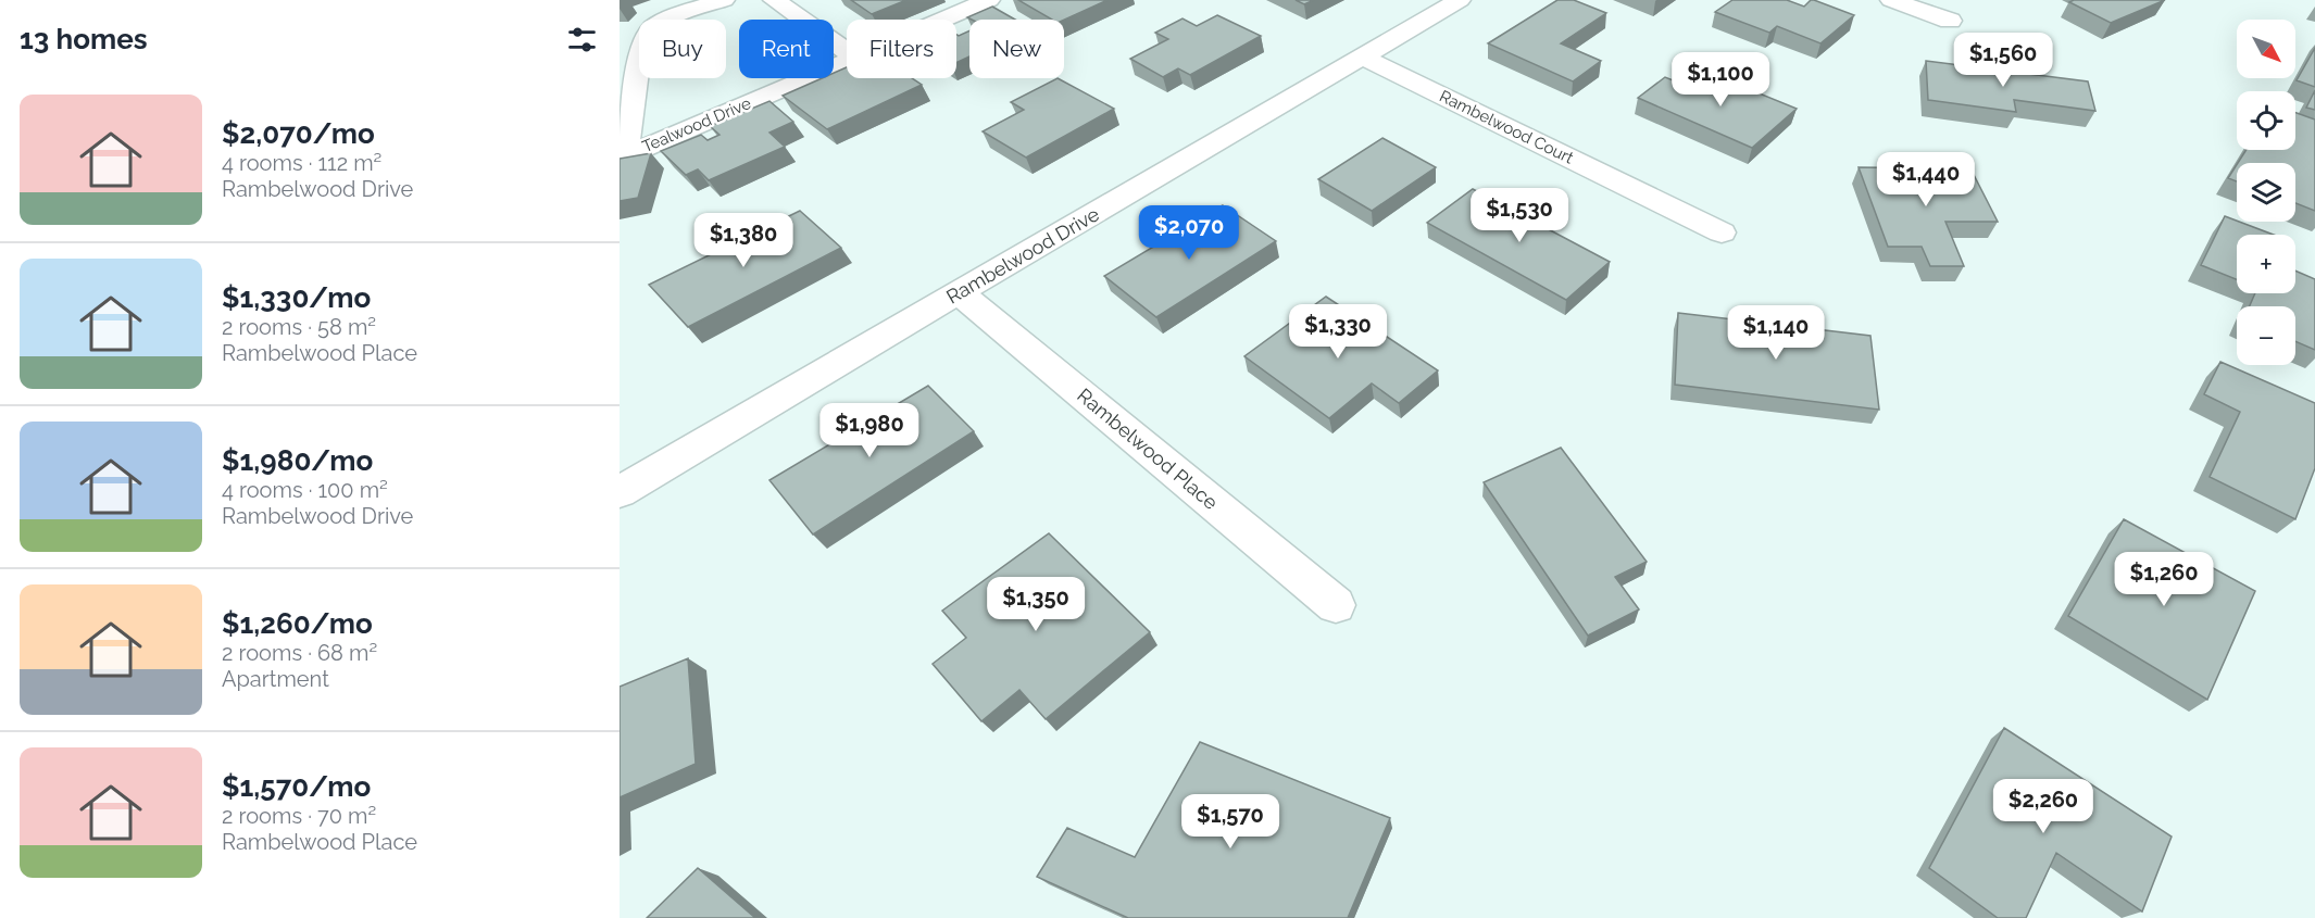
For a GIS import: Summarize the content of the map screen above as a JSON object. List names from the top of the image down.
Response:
{
  "streets": {
    "street": [
      "Tealwood Drive",
      "Rambelwood Court",
      "Rambelwood Drive",
      "Rambelwood Place"
    ]
  },
  "crossings": [
    ["Rambelwood Court", "Rambelwood Drive"],
    ["Rambelwood Drive", "Rambelwood Place"]
  ],
  "north": "bottom right",
  "page": {
    "heading": "13 homes",
    "map_buttons": ["+", "−"],
    "chip": [
      "Buy",
      "Rent",
      "Filters",
      "New"
    ],
    "price": [
      "$1,560",
      "$1,100",
      "$1,440",
      "$1,530",
      "$2,070",
      "$1,380",
      "$1,330",
      "$1,140",
      "$1,980",
      "$1,260",
      "$1,350",
      "$2,260",
      "$1,570"
    ],
    "list": [
      {
        "name": "$2,070/mo",
        "note": "4 rooms · 112 m² · Rambelwood Drive"
      },
      {
        "name": "$1,330/mo",
        "note": "2 rooms · 58 m² · Rambelwood Place"
      },
      {
        "name": "$1,980/mo",
        "note": "4 rooms · 100 m² · Rambelwood Drive"
      },
      {
        "name": "$1,260/mo",
        "note": "2 rooms · 68 m² · Apartment"
      },
      {
        "name": "$1,570/mo",
        "note": "2 rooms · 70 m² · Rambelwood Place"
      }
    ]
  }
}
